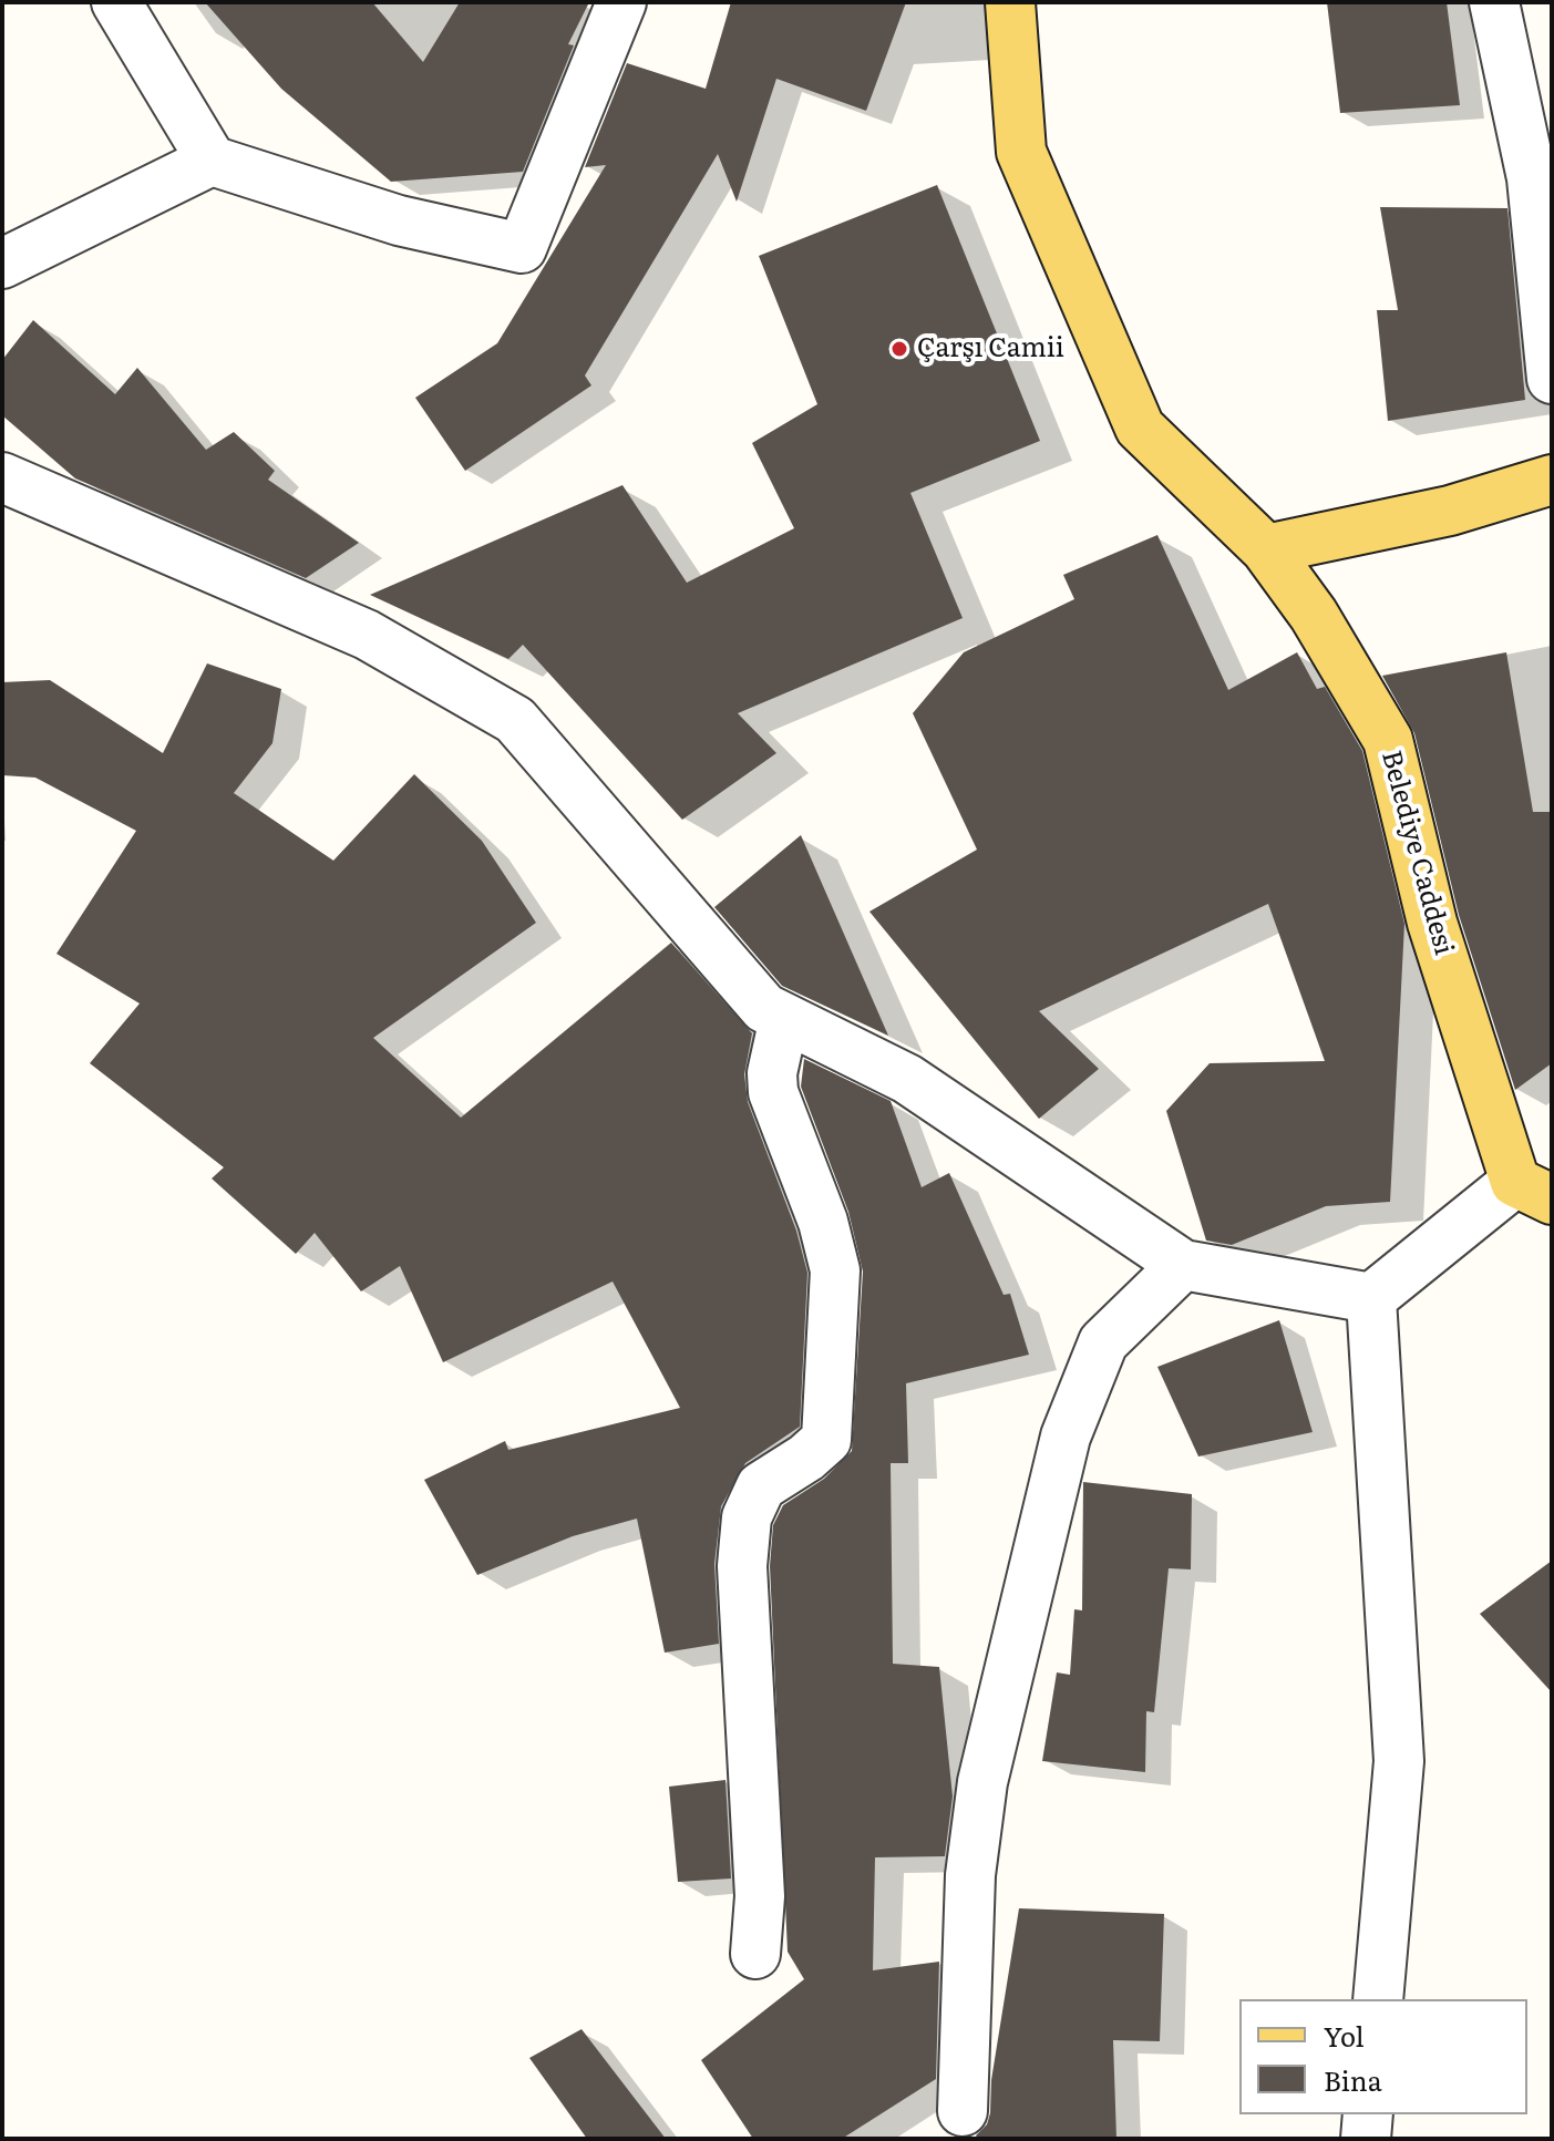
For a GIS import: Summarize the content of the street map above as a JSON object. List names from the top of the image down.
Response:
{
  "streets": {
    "main road": ["Belediye Caddesi"]
  },
  "places": ["Çarşı Camii"],
  "legend": ["Yol", "Bina"]
}
